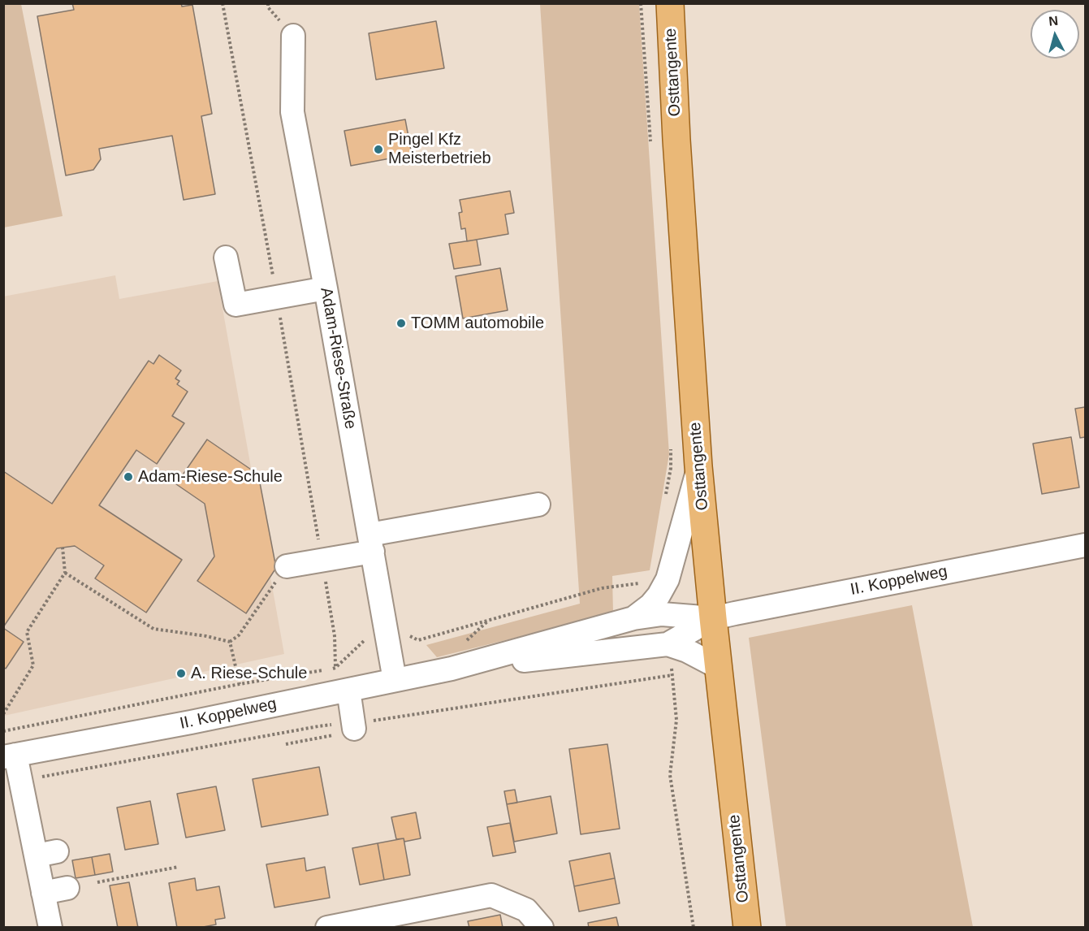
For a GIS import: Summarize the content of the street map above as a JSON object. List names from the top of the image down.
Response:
{
  "streets": {
    "main road": ["Osttangente"],
    "street": ["Adam-Riese-Straße", "II. Koppelweg"]
  },
  "crossings": [
    ["Osttangente", "II. Koppelweg"],
    ["Adam-Riese-Straße", "II. Koppelweg"]
  ],
  "places": [
    "Pingel Kfz Meisterbetrieb",
    "TOMM automobile",
    "Adam-Riese-Schule",
    "A. Riese-Schule"
  ],
  "north": "top"
}
